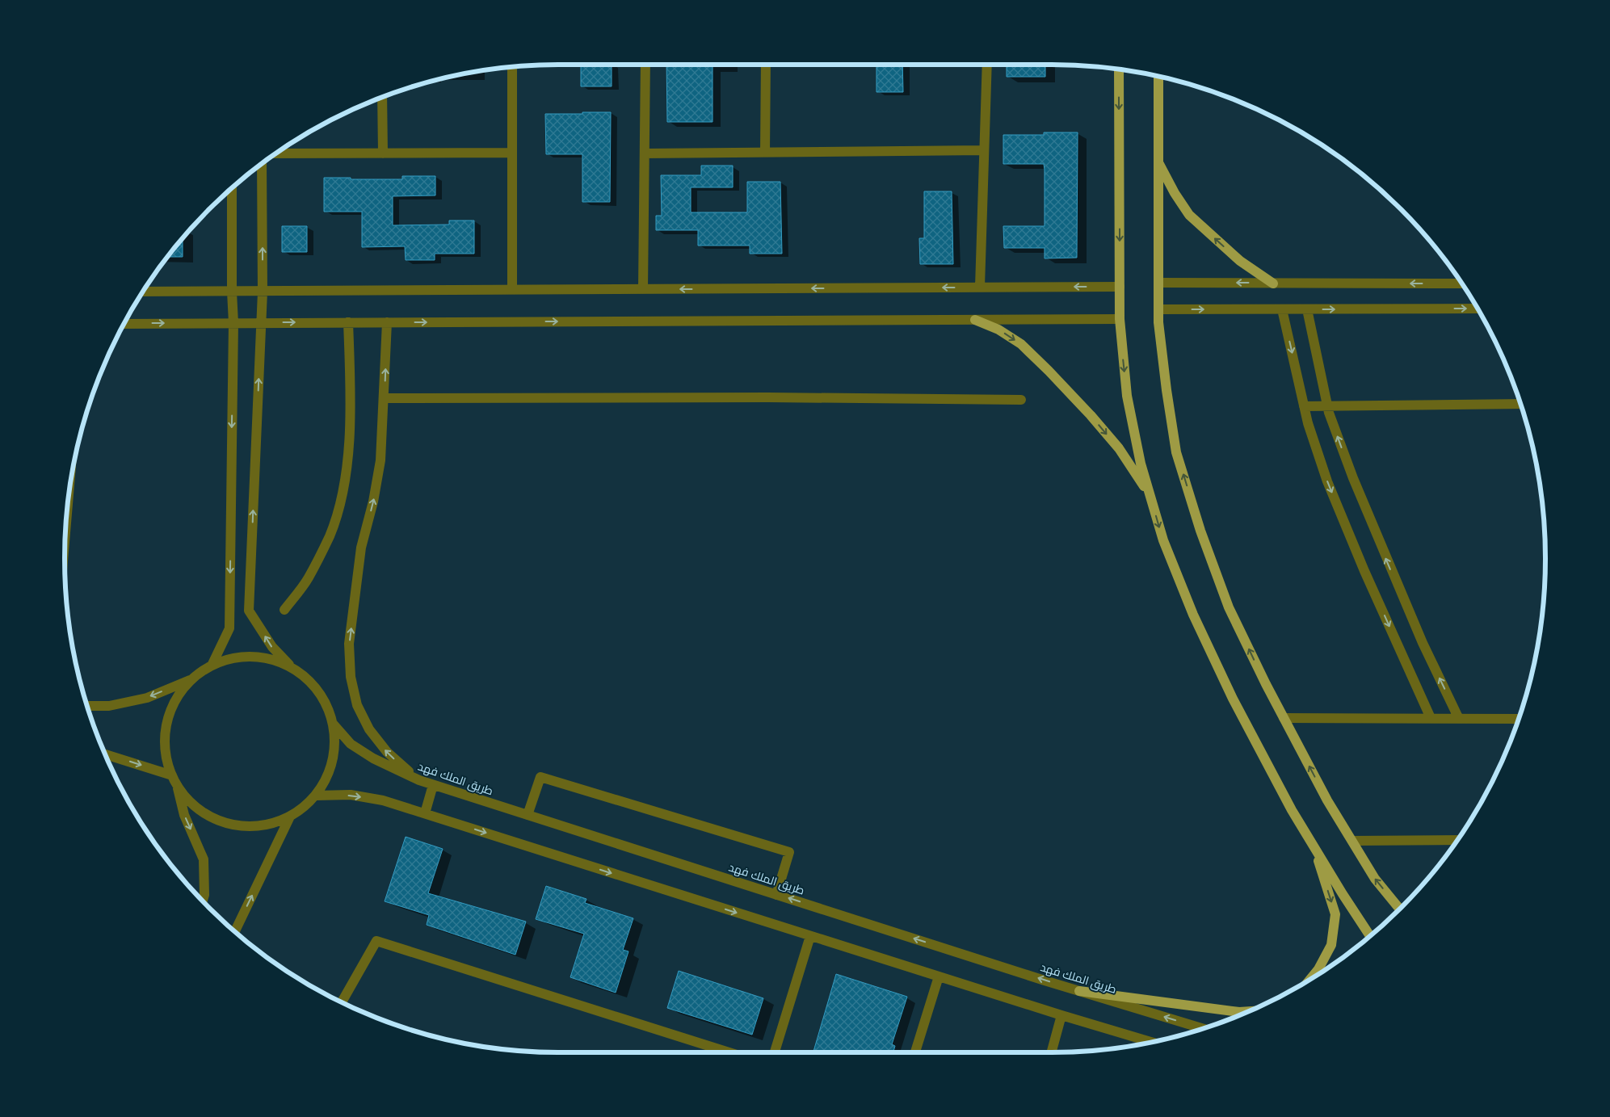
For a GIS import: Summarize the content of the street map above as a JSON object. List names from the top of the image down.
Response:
{
  "streets": {
    "street": ["طريق الملك فهد"]
  }
}
